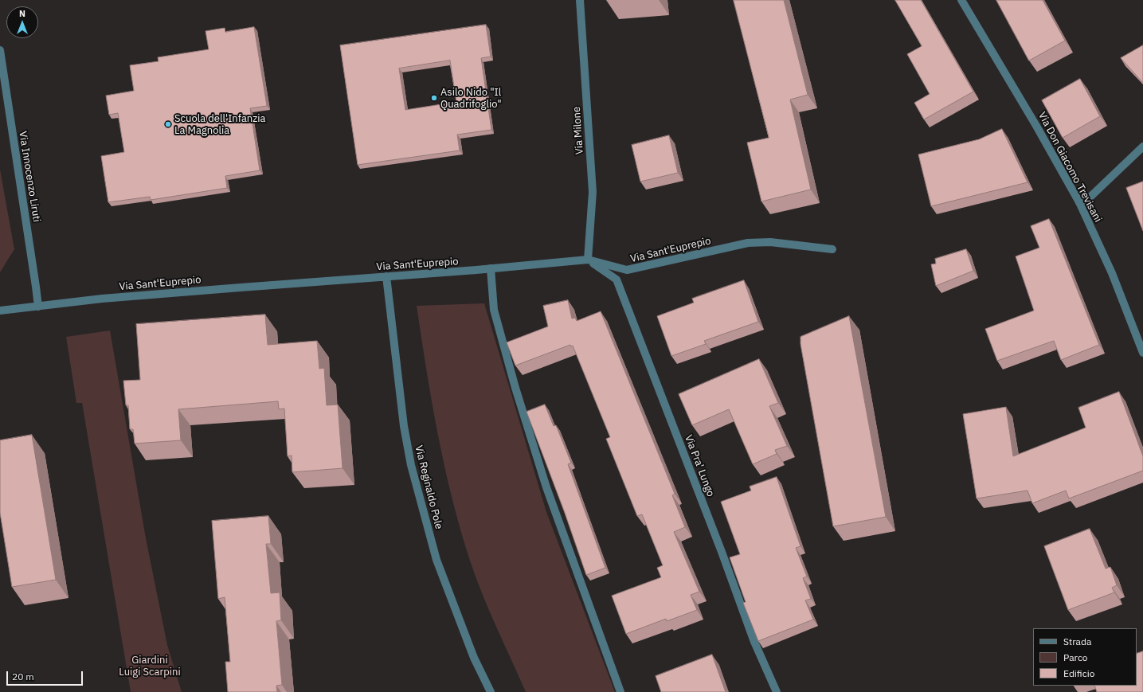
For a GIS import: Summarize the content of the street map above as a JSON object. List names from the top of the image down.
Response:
{
  "streets": {
    "street": [
      "Via Milone",
      "Via Don Giacomo Trevisani",
      "Via Innocenzo Liruti",
      "Via Sant'Euprepio",
      "Via Pra' Lungo",
      "Via Reginaldo Pole"
    ]
  },
  "crossings": [
    ["Via Milone", "Via Sant'Euprepio"],
    ["Via Milone", "Via Pra' Lungo"],
    ["Via Innocenzo Liruti", "Via Sant'Euprepio"],
    ["Via Sant'Euprepio", "Via Pra' Lungo"],
    ["Via Sant'Euprepio", "Via Reginaldo Pole"]
  ],
  "parks": ["Giardini Luigi Scarpini"],
  "places": ["Asilo Nido \"Il Quadrifoglio\"", "Scuola dell'Infanzia La Magnolia"],
  "legend": ["Strada", "Parco", "Edificio"],
  "scale_bar": "20 m",
  "north": "top"
}
